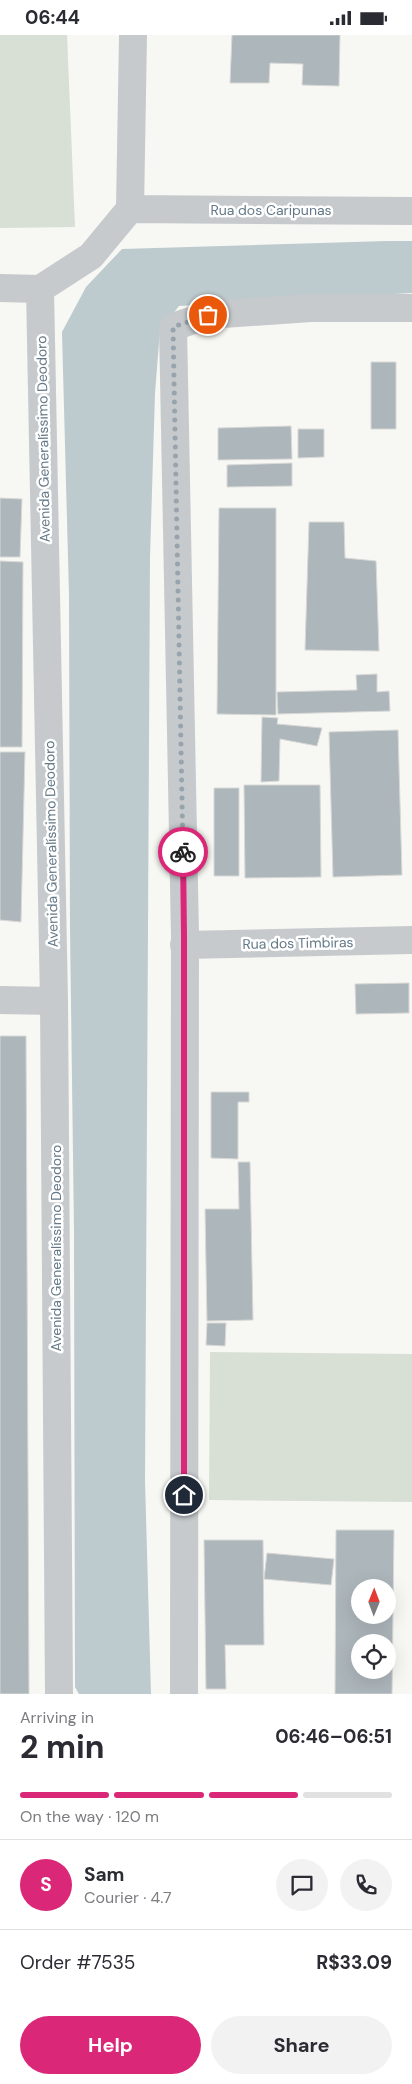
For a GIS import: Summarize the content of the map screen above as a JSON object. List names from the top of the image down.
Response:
{
  "streets": {
    "street": ["Rua dos Caripunas", "Avenida Generalíssimo Deodoro", "Rua dos Timbiras"]
  },
  "north": "top",
  "page": {
    "status": "06:44",
    "heading": ["2 min", "Arriving in", "06:46–06:51"],
    "panel": [
      "Sam",
      "Courier · 4.7",
      "Order #7535",
      "R$33.09"
    ],
    "bar": "On the way · 120 m",
    "round": "S",
    "buttons": ["Help", "Share"]
  }
}
